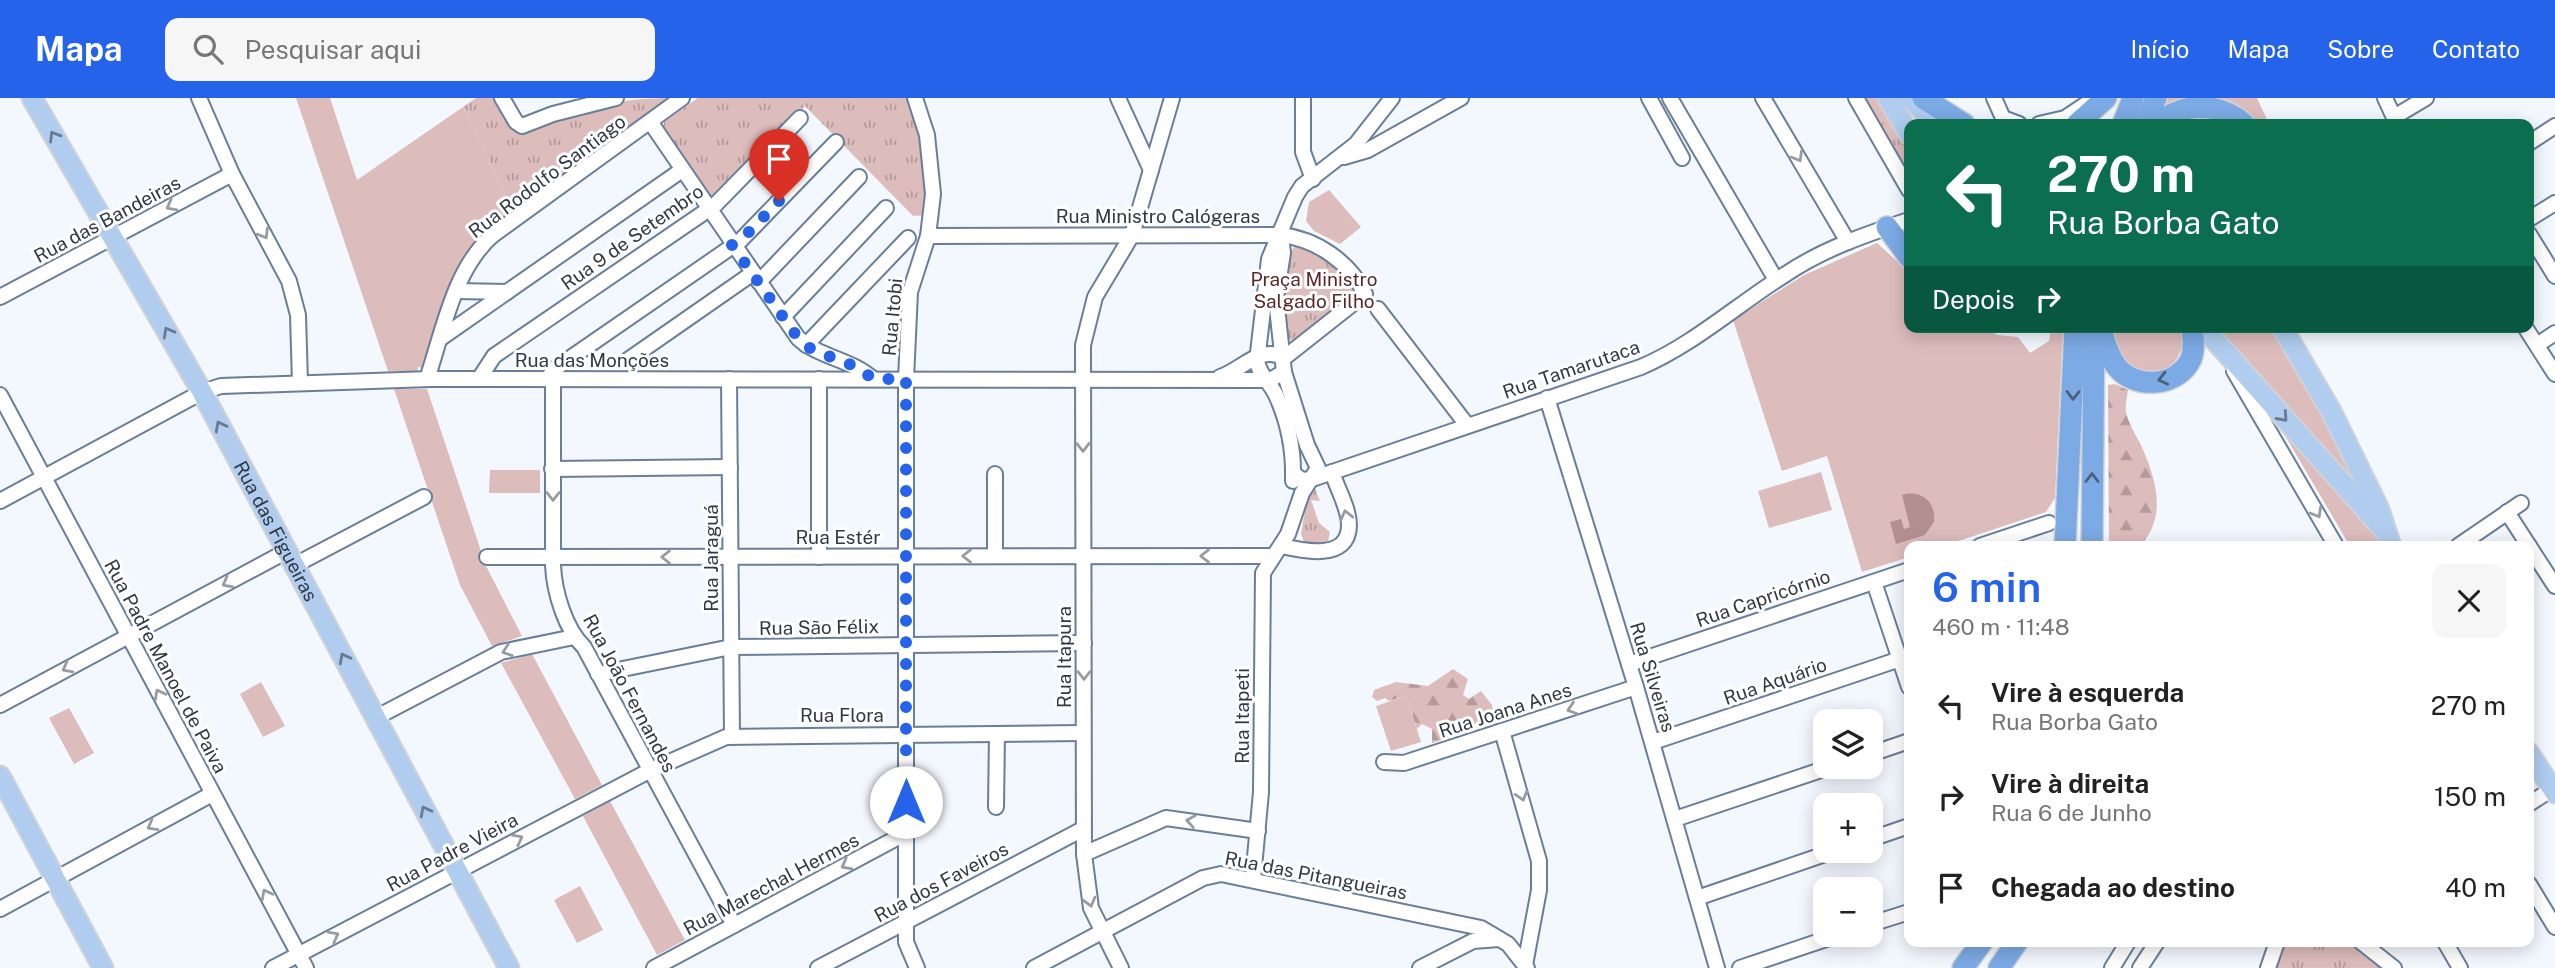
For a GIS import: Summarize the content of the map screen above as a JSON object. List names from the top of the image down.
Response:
{
  "streets": {
    "main road": ["Rua das Figueiras"],
    "street": [
      "Rua Rodolfo Santiago",
      "Rua Ministro Calógeras",
      "Rua das Bandeiras",
      "Rua 9 de Setembro",
      "Rua Itobi",
      "Rua das Monções",
      "Rua Tamarutaca",
      "Rua Estér",
      "Rua Jaraguá",
      "Rua Capricórnio",
      "Rua São Félix",
      "Rua Itapura",
      "Rua Padre Manoel de Paiva",
      "Rua Silveiras",
      "Rua Aquário",
      "Rua João Fernandes",
      "Rua Joana Anes",
      "Rua Flora",
      "Rua Itapeti",
      "Rua Padre Vieira",
      "Rua das Pitangueiras",
      "Rua dos Faveiros",
      "Rua Marechal Hermes"
    ]
  },
  "crossings": [
    ["Rua Rodolfo Santiago", "Rua das Monções"],
    ["Rua Ministro Calógeras", "Rua Itobi"],
    ["Rua Ministro Calógeras", "Rua Itapura"],
    ["Rua das Bandeiras", "Rua das Figueiras"],
    ["Rua 9 de Setembro", "Rua das Monções"],
    ["Rua Itobi", "Rua das Monções"],
    ["Rua Itobi", "Rua Estér"],
    ["Rua Itobi", "Rua São Félix"],
    ["Rua Itobi", "Rua Flora"],
    ["Rua Itobi", "Rua dos Faveiros"],
    ["Rua Itobi", "Rua Marechal Hermes"],
    ["Rua das Monções", "Rua das Figueiras"],
    ["Rua das Monções", "Rua Jaraguá"],
    ["Rua das Monções", "Rua Itapura"],
    ["Rua das Monções", "Rua Padre Manoel de Paiva"],
    ["Rua das Monções", "Rua João Fernandes"],
    ["Rua Tamarutaca", "Rua Estér"],
    ["Rua Tamarutaca", "Rua Silveiras"],
    ["Rua das Figueiras", "Rua Padre Vieira"],
    ["Rua Estér", "Rua Jaraguá"],
    ["Rua Estér", "Rua Itapura"],
    ["Rua Estér", "Rua João Fernandes"],
    ["Rua Estér", "Rua Itapeti"],
    ["Rua Jaraguá", "Rua São Félix"],
    ["Rua Jaraguá", "Rua Flora"],
    ["Rua Capricórnio", "Rua Silveiras"],
    ["Rua São Félix", "Rua Itapura"],
    ["Rua São Félix", "Rua João Fernandes"],
    ["Rua Itapura", "Rua Flora"],
    ["Rua Itapura", "Rua das Pitangueiras"],
    ["Rua Itapura", "Rua dos Faveiros"],
    ["Rua Padre Manoel de Paiva", "Rua Padre Vieira"],
    ["Rua Silveiras", "Rua Aquário"],
    ["Rua Silveiras", "Rua Joana Anes"],
    ["Rua João Fernandes", "Rua Flora"],
    ["Rua João Fernandes", "Rua Padre Vieira"],
    ["Rua João Fernandes", "Rua Marechal Hermes"],
    ["Rua Flora", "Rua Padre Vieira"],
    ["Rua Itapeti", "Rua das Pitangueiras"]
  ],
  "one_way": [
    "Rua das Bandeiras",
    "Rua das Figueiras",
    "Rua Itapura",
    "Rua Padre Manoel de Paiva",
    "Rua Joana Anes",
    "Rua Padre Vieira",
    "Rua Marechal Hermes"
  ],
  "parks": ["Praça Ministro Salgado Filho"],
  "page": {
    "header": "Mapa",
    "search": "Pesquisar aqui",
    "nav": [
      "Início",
      "Mapa",
      "Sobre",
      "Contato"
    ],
    "turn": ["270 m", "Rua Borba Gato"],
    "then": "Depois",
    "heading": ["6 min", "460 m · 11:48"],
    "list": [
      {
        "name": "Vire à esquerda",
        "note": "Rua Borba Gato",
        "value": "270 m"
      },
      {
        "name": "Vire à direita",
        "note": "Rua 6 de Junho",
        "value": "150 m"
      },
      {
        "name": "Chegada ao destino",
        "value": "40 m"
      }
    ],
    "map_buttons": ["+", "−"]
  }
}
